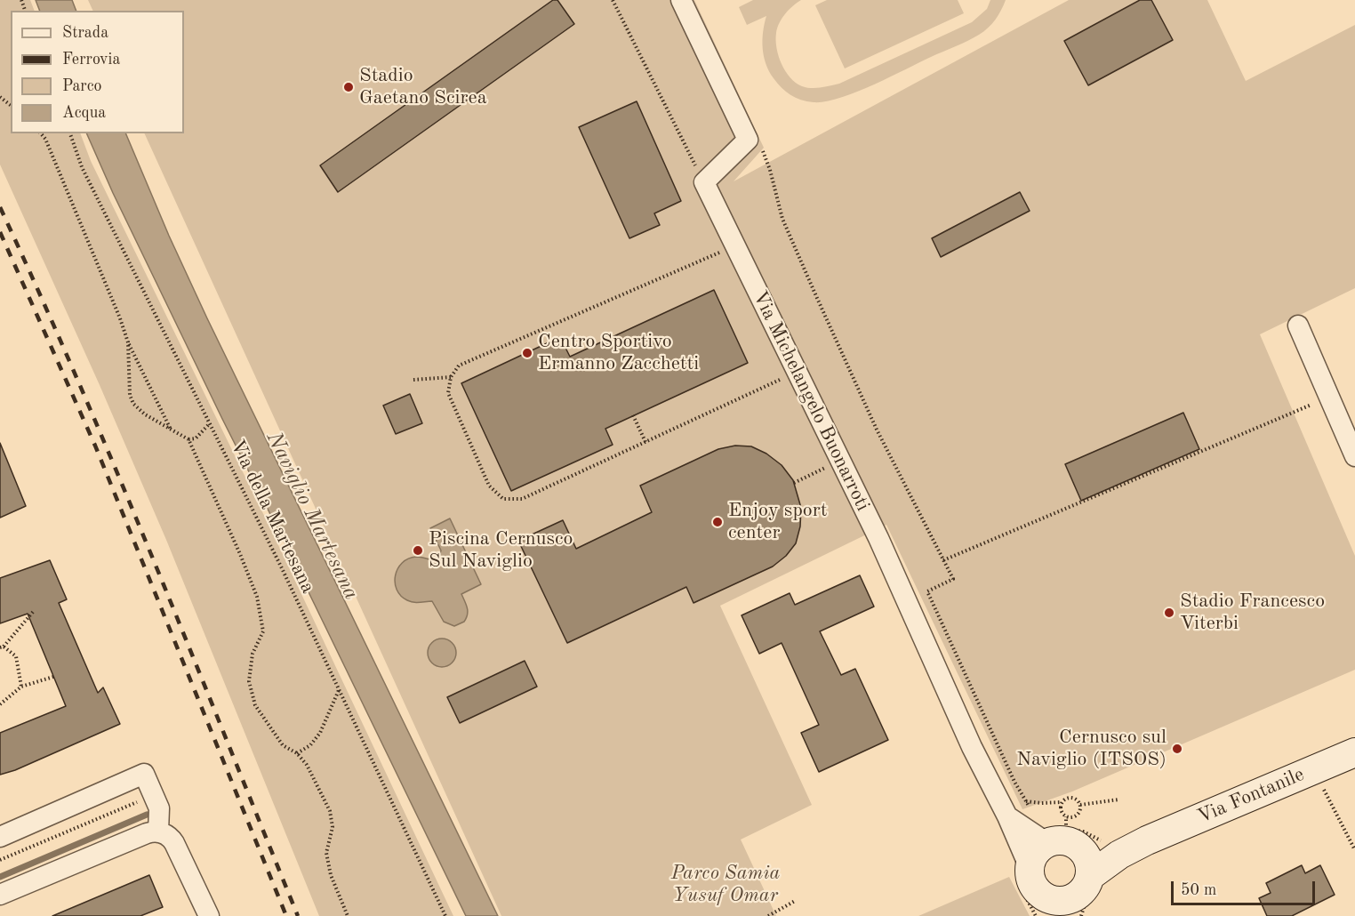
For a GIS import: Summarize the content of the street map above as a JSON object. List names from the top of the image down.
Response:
{
  "streets": {
    "street": ["Via Michelangelo Buonarroti", "Via Fontanile"],
    "path": ["Via della Martesana"]
  },
  "water": ["Naviglio Martesana"],
  "parks": ["Parco Samia Yusuf Omar"],
  "places": [
    "Stadio Gaetano Scirea",
    "Centro Sportivo Ermanno Zacchetti",
    "Enjoy sport center",
    "Piscina Cernusco Sul Naviglio",
    "Stadio Francesco Viterbi",
    "Cernusco sul Naviglio (ITSOS)"
  ],
  "legend": [
    "Strada",
    "Ferrovia",
    "Parco",
    "Acqua"
  ],
  "scale_bar": "50 m"
}
